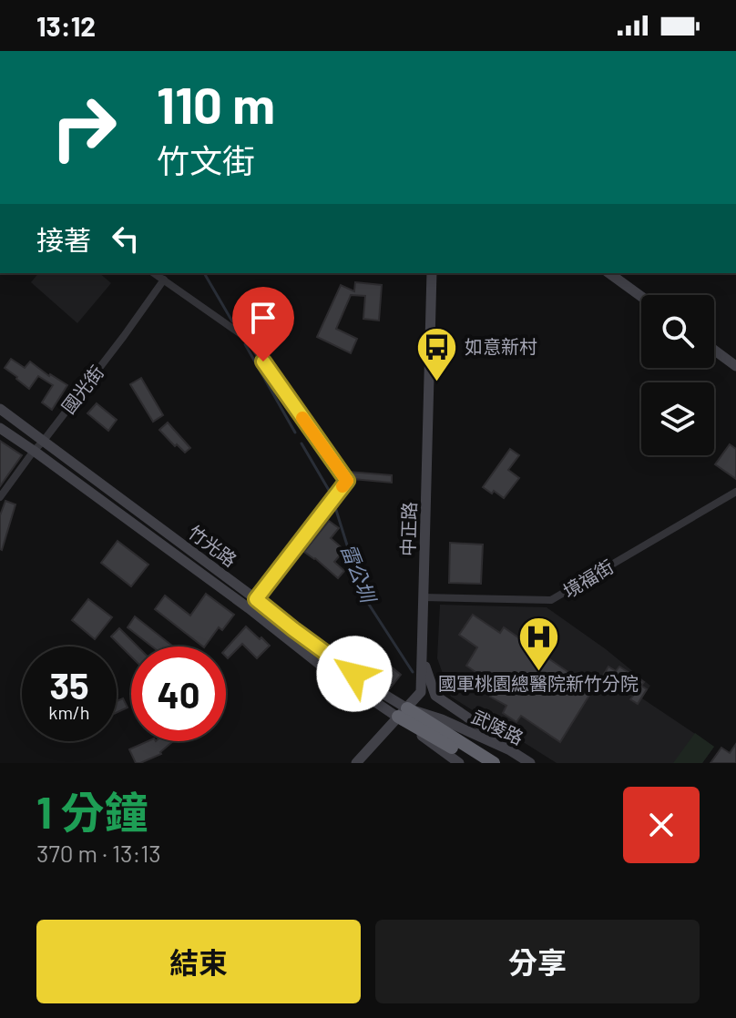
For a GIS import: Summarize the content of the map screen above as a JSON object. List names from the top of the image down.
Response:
{
  "streets": {
    "street": [
      "國光街",
      "中正路",
      "竹光路",
      "境福街",
      "武陵路"
    ]
  },
  "crossings": [
    ["國光街", "竹光路"],
    ["中正路", "竹光路"],
    ["中正路", "境福街"],
    ["中正路", "武陵路"],
    ["竹光路", "武陵路"]
  ],
  "water": ["雷公圳"],
  "places": {
    "bus stop": ["如意新村"],
    "hospital": ["國軍桃園總醫院新竹分院"]
  },
  "page": {
    "status": "13:12",
    "turn": ["110 m", "竹文街"],
    "then": "接著",
    "speed": "35 km/h",
    "limit": "40",
    "heading": ["1 分鐘", "370 m · 13:13"],
    "buttons": ["結束", "分享"]
  }
}
